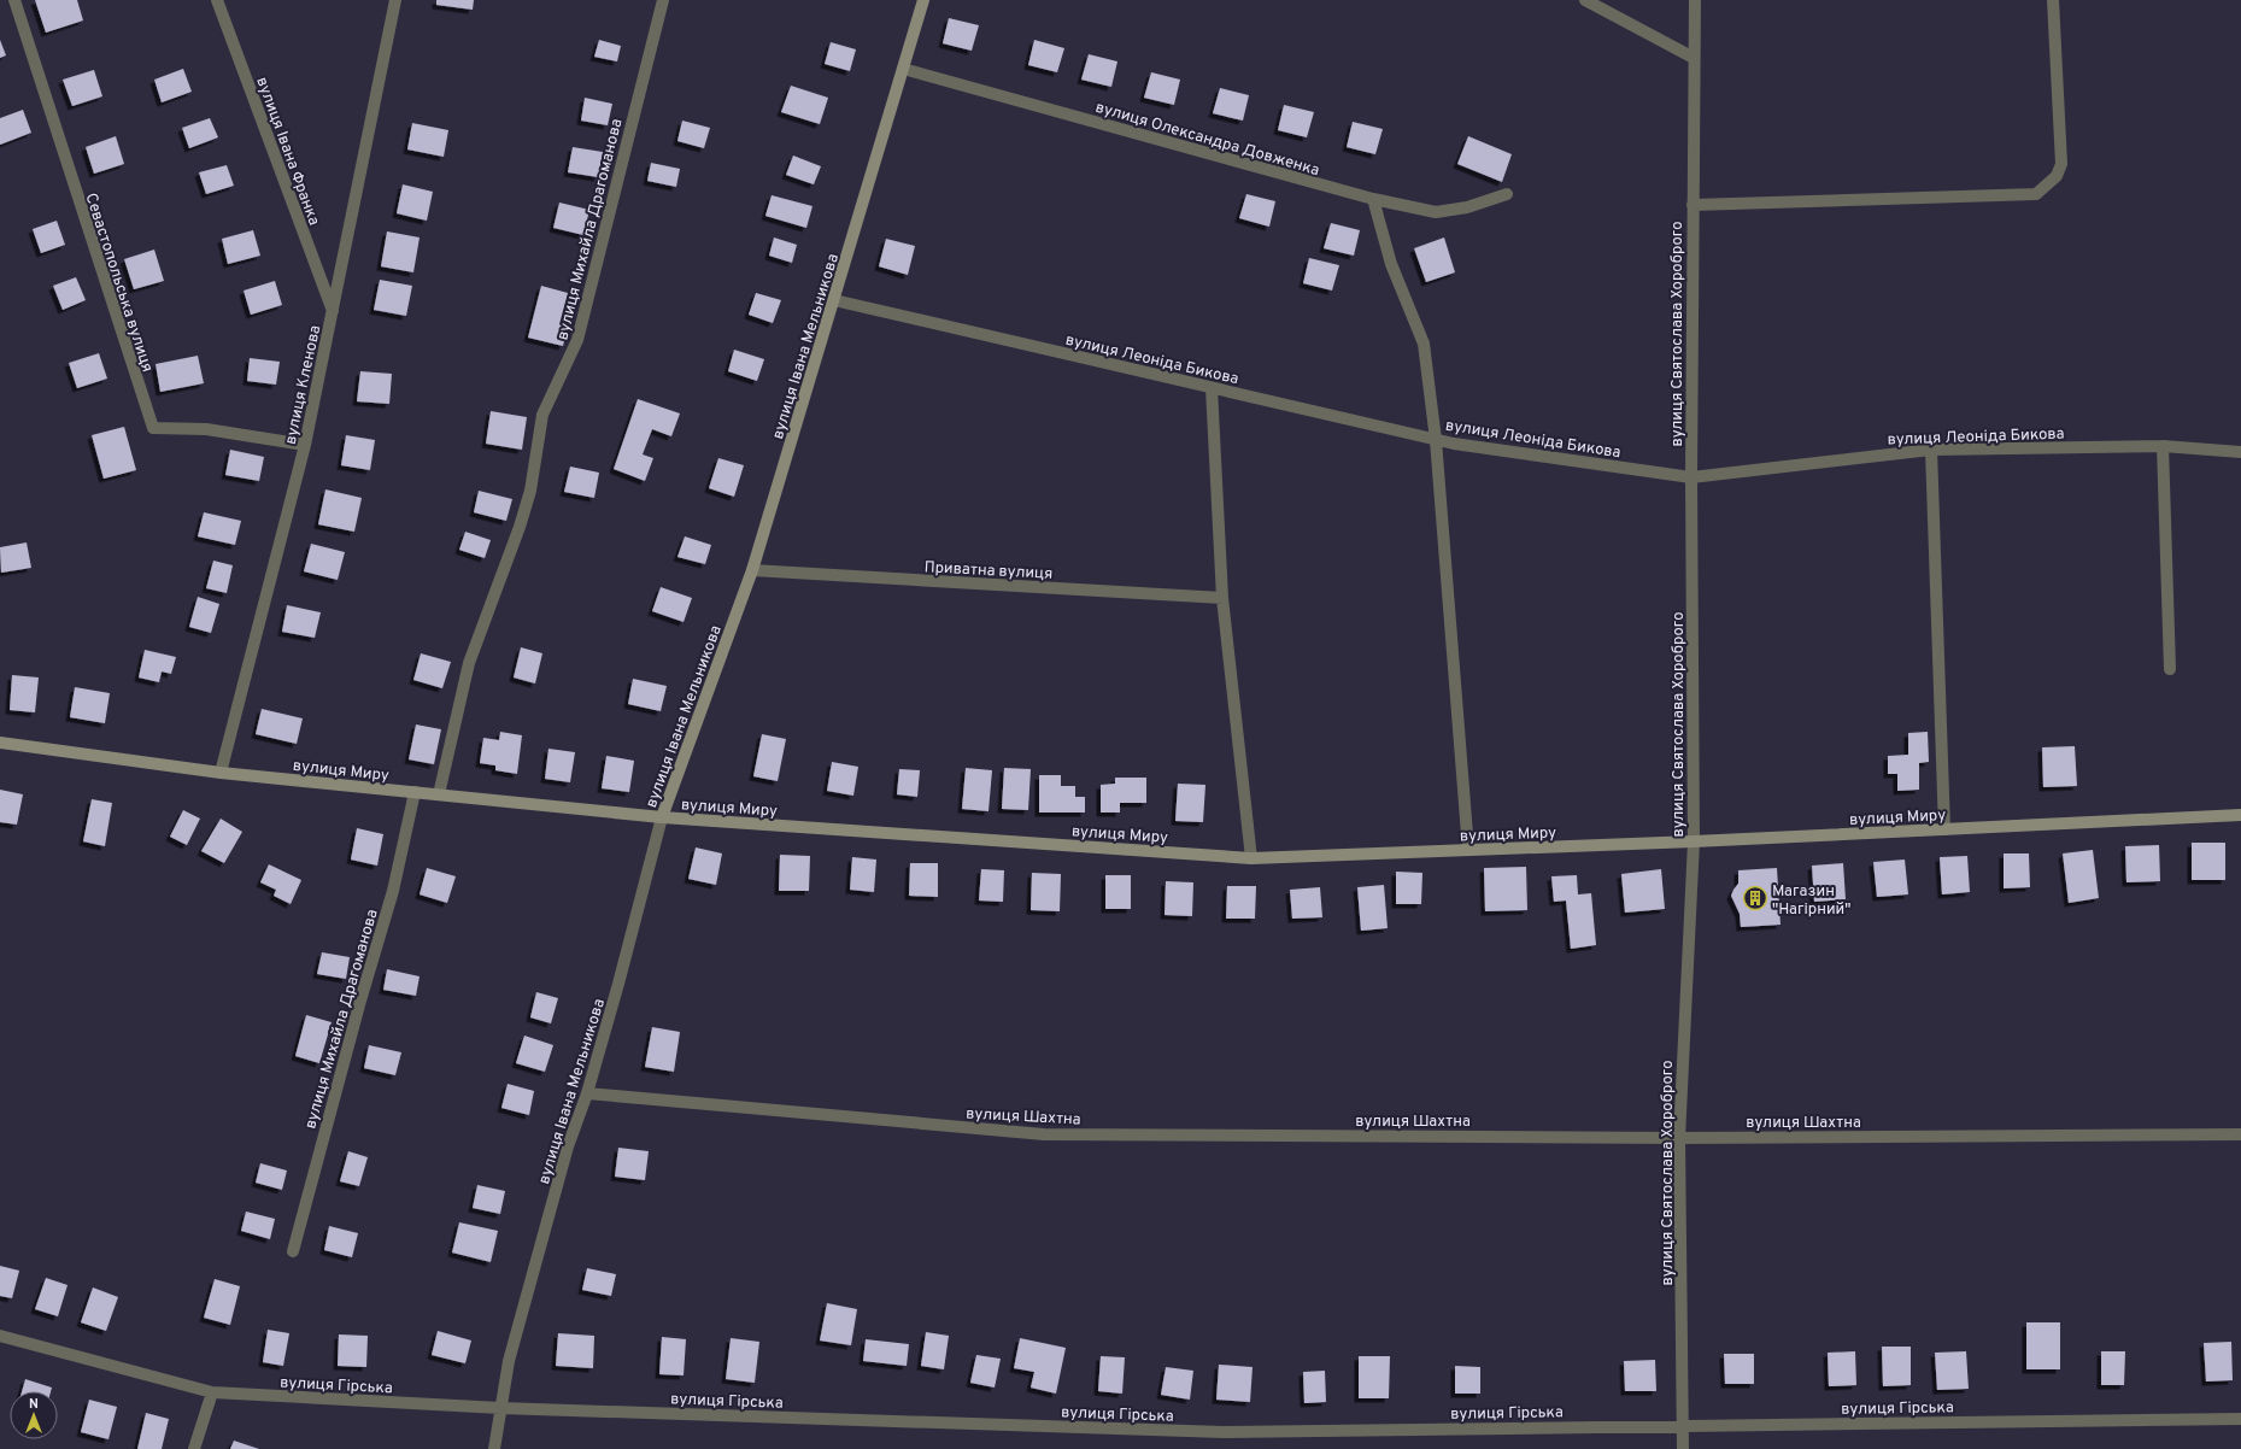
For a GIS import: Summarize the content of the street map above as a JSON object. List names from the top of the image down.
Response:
{
  "streets": {
    "street": [
      "вулиця Олександра Довженка",
      "вулиця Івана Франка",
      "вулиця Михайла Драгоманова",
      "Севастопольська вулиця",
      "вулиця Святослава Хороброго",
      "вулиця Івана Мельникова",
      "вулиця Леоніда Бикова",
      "вулиця Кленова",
      "Приватна вулиця",
      "вулиця Миру",
      "вулиця Шахтна",
      "вулиця Гірська"
    ]
  },
  "crossings": [
    ["вулиця Олександра Довженка", "вулиця Івана Мельникова"],
    ["вулиця Івана Франка", "вулиця Кленова"],
    ["вулиця Михайла Драгоманова", "вулиця Миру"],
    ["Севастопольська вулиця", "вулиця Кленова"],
    ["вулиця Святослава Хороброго", "вулиця Леоніда Бикова"],
    ["вулиця Святослава Хороброго", "вулиця Миру"],
    ["вулиця Святослава Хороброго", "вулиця Шахтна"],
    ["вулиця Святослава Хороброго", "вулиця Гірська"],
    ["вулиця Івана Мельникова", "вулиця Леоніда Бикова"],
    ["вулиця Івана Мельникова", "Приватна вулиця"],
    ["вулиця Івана Мельникова", "вулиця Миру"],
    ["вулиця Івана Мельникова", "вулиця Шахтна"],
    ["вулиця Івана Мельникова", "вулиця Гірська"],
    ["вулиця Кленова", "вулиця Миру"]
  ],
  "places": {
    "building": ["Магазин \"Нагірний\""]
  },
  "north": "top"
}
